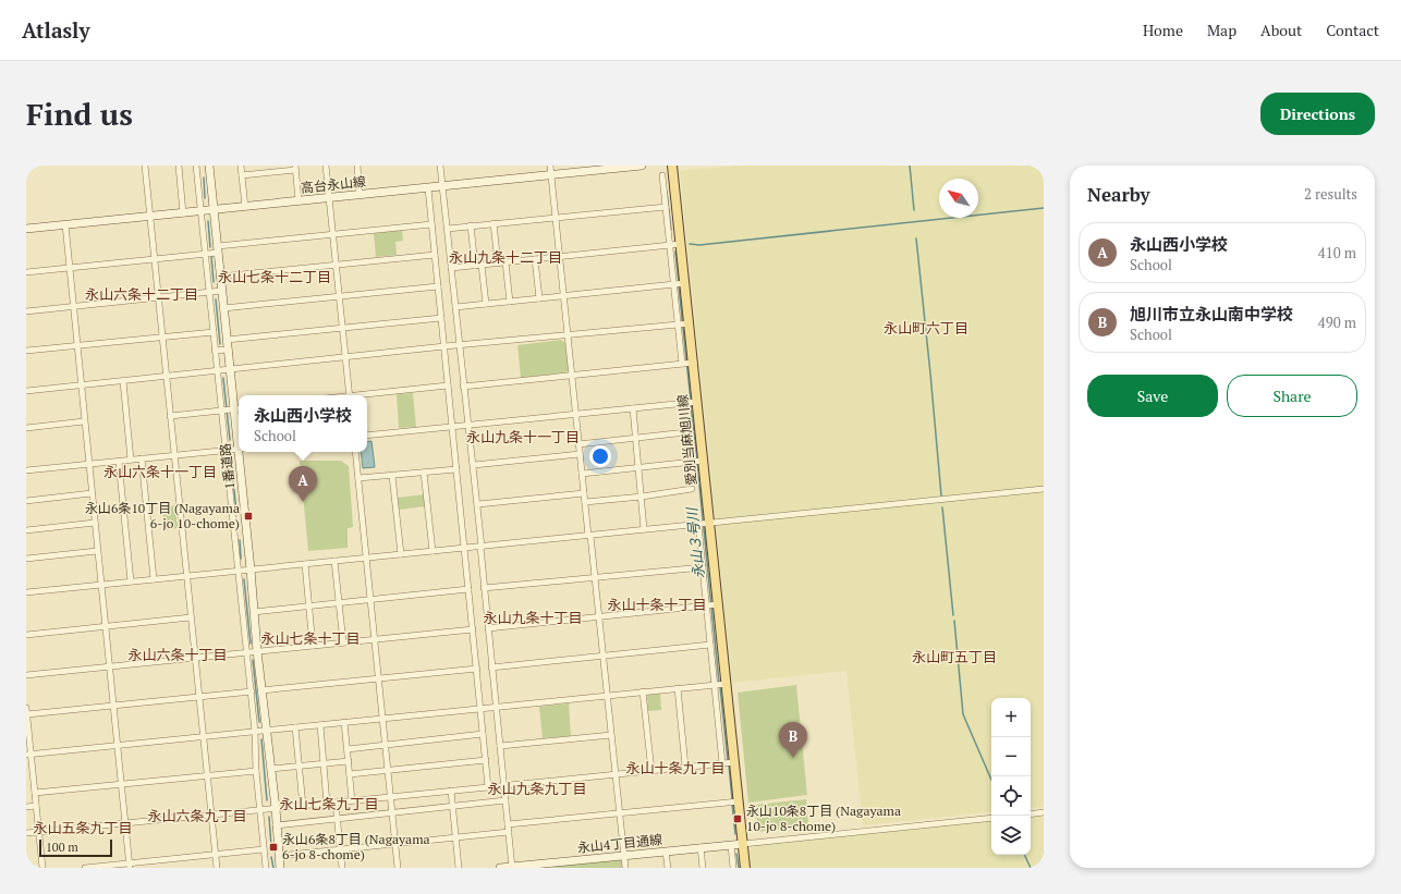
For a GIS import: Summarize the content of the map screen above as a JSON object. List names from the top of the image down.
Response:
{
  "streets": {
    "main road": ["愛別当麻旭川線"],
    "street": ["高台永山線", "1番道路", "永山4丁目通線"]
  },
  "crossings": [
    ["高台永山線", "1番道路"],
    ["愛別当麻旭川線", "永山4丁目通線"]
  ],
  "districts": [
    "永山九条十二丁目",
    "永山七条十二丁目",
    "永山六条十二丁目",
    "永山町六丁目",
    "永山九条十一丁目",
    "永山六条十一丁目",
    "永山十条十丁目",
    "永山九条十丁目",
    "永山七条十丁目",
    "永山六条十丁目",
    "永山町五丁目",
    "永山十条九丁目",
    "永山九条九丁目",
    "永山七条九丁目",
    "永山六条九丁目",
    "永山五条九丁目"
  ],
  "water": ["永山３号川"],
  "places": {
    "transit": ["永山6条10丁目 (Nagayama 6-jo 10-chome)", "永山10条8丁目 (Nagayama 10-jo 8-chome)", "永山6条8丁目 (Nagayama 6-jo 8-chome)"]
  },
  "scale_bar": "100 m",
  "north": "top left",
  "page": {
    "header": "Atlasly",
    "nav": [
      "Home",
      "Map",
      "About",
      "Contact"
    ],
    "buttons": [
      "Directions",
      ["Save", "Share"]
    ],
    "title": "Find us",
    "heading": ["Nearby", "2 results"],
    "list": [
      {
        "mark": "A",
        "name": "永山西小学校",
        "note": "School",
        "value": "410 m"
      },
      {
        "mark": "B",
        "name": "旭川市立永山南中学校",
        "note": "School",
        "value": "490 m"
      }
    ],
    "popup": ["永山西小学校", "School"],
    "pins": ["A", "B"],
    "map_buttons": ["+", "−"],
    "scale": "100 m"
  }
}
